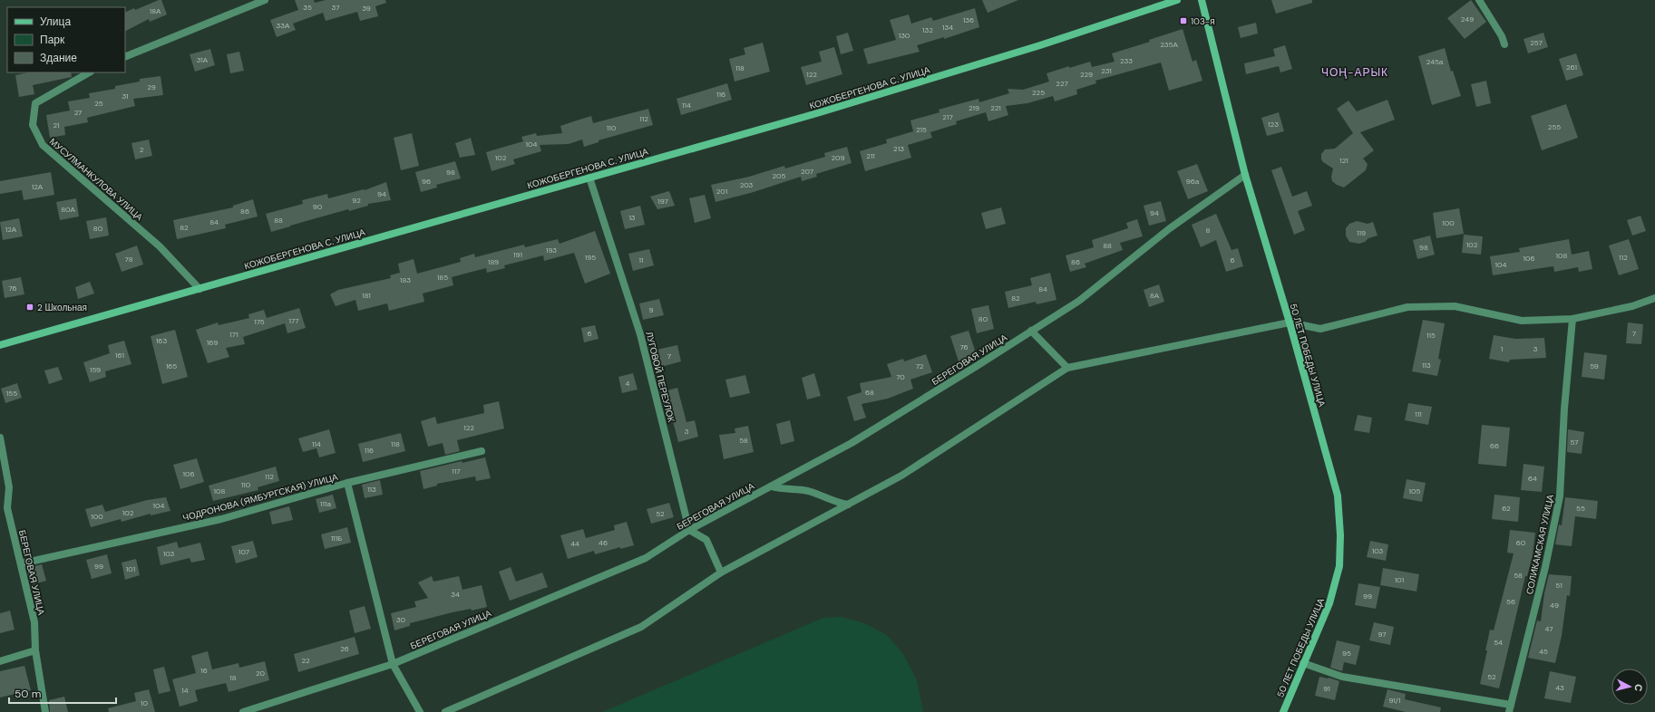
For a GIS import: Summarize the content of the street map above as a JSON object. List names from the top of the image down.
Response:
{
  "streets": {
    "main road": ["КОЖОБЕРГЕНОВА С. УЛИЦА", "50 ЛЕТ ПОБЕДЫ УЛИЦА"],
    "street": [
      "МУСУЛМАНКУЛОВА УЛИЦА",
      "БЕРЕГОВАЯ УЛИЦА",
      "ЛУГОВОЙ ПЕРЕУЛОК",
      "ЧОДРОНОВА (ЯМБУРГСКАЯ) УЛИЦА",
      "СОЛИКАМСКАЯ УЛИЦА"
    ]
  },
  "crossings": [
    ["КОЖОБЕРГЕНОВА С. УЛИЦА", "МУСУЛМАНКУЛОВА УЛИЦА"],
    ["КОЖОБЕРГЕНОВА С. УЛИЦА", "ЛУГОВОЙ ПЕРЕУЛОК"],
    ["50 ЛЕТ ПОБЕДЫ УЛИЦА", "БЕРЕГОВАЯ УЛИЦА"],
    ["50 ЛЕТ ПОБЕДЫ УЛИЦА", "СОЛИКАМСКАЯ УЛИЦА"],
    ["БЕРЕГОВАЯ УЛИЦА", "ЛУГОВОЙ ПЕРЕУЛОК"],
    ["БЕРЕГОВАЯ УЛИЦА", "ЧОДРОНОВА (ЯМБУРГСКАЯ) УЛИЦА"]
  ],
  "districts": ["ЧОҢ-АРЫК"],
  "places": {
    "transit": ["103-я", "2 Школьная"]
  },
  "house_numbers": [
    "35",
    "37",
    "39",
    "18А",
    "249",
    "136",
    "33А",
    "134",
    "132",
    "130",
    "257",
    "235А",
    "31А",
    "233",
    "245а",
    "261",
    "118",
    "231",
    "122",
    "229",
    "227",
    "29",
    "225",
    "116",
    "31",
    "25",
    "114",
    "219",
    "221",
    "27",
    "217",
    "112",
    "123",
    "21",
    "255",
    "110",
    "215",
    "104",
    "213",
    "2",
    "211",
    "102",
    "209",
    "121",
    "207",
    "98",
    "205",
    "96",
    "96а",
    "203",
    "12А",
    "201",
    "94",
    "92",
    "197",
    "90",
    "80А",
    "86",
    "94",
    "13",
    "88",
    "84",
    "100",
    "82",
    "80",
    "12А",
    "8",
    "119",
    "102",
    "88",
    "98",
    "193",
    "191",
    "108",
    "195",
    "112",
    "106",
    "78",
    "11",
    "6",
    "189",
    "86",
    "104",
    "185",
    "183",
    "76",
    "84",
    "181",
    "8А",
    "82",
    "9",
    "80",
    "177",
    "175",
    "6",
    "7",
    "171",
    "115",
    "163",
    "169",
    "76",
    "1",
    "3",
    "161",
    "7",
    "113",
    "165",
    "72",
    "59",
    "159",
    "70",
    "4",
    "68",
    "155",
    "111",
    "122",
    "3",
    "58",
    "57",
    "114",
    "118",
    "66",
    "116",
    "117",
    "106",
    "112",
    "64",
    "110",
    "113",
    "108",
    "105",
    "111а",
    "104",
    "62",
    "55",
    "102",
    "52",
    "100",
    "111Б",
    "46",
    "60",
    "44",
    "103",
    "107",
    "103",
    "99",
    "101",
    "58",
    "101",
    "51",
    "34",
    "99",
    "56",
    "49",
    "30",
    "47",
    "97",
    "54",
    "26",
    "45",
    "95",
    "22",
    "16",
    "20",
    "52",
    "18",
    "43",
    "91",
    "14",
    "91/1",
    "10"
  ],
  "legend": ["Улица", "Парк", "Здание"],
  "scale_bar": "50 m",
  "north": "right"
}
